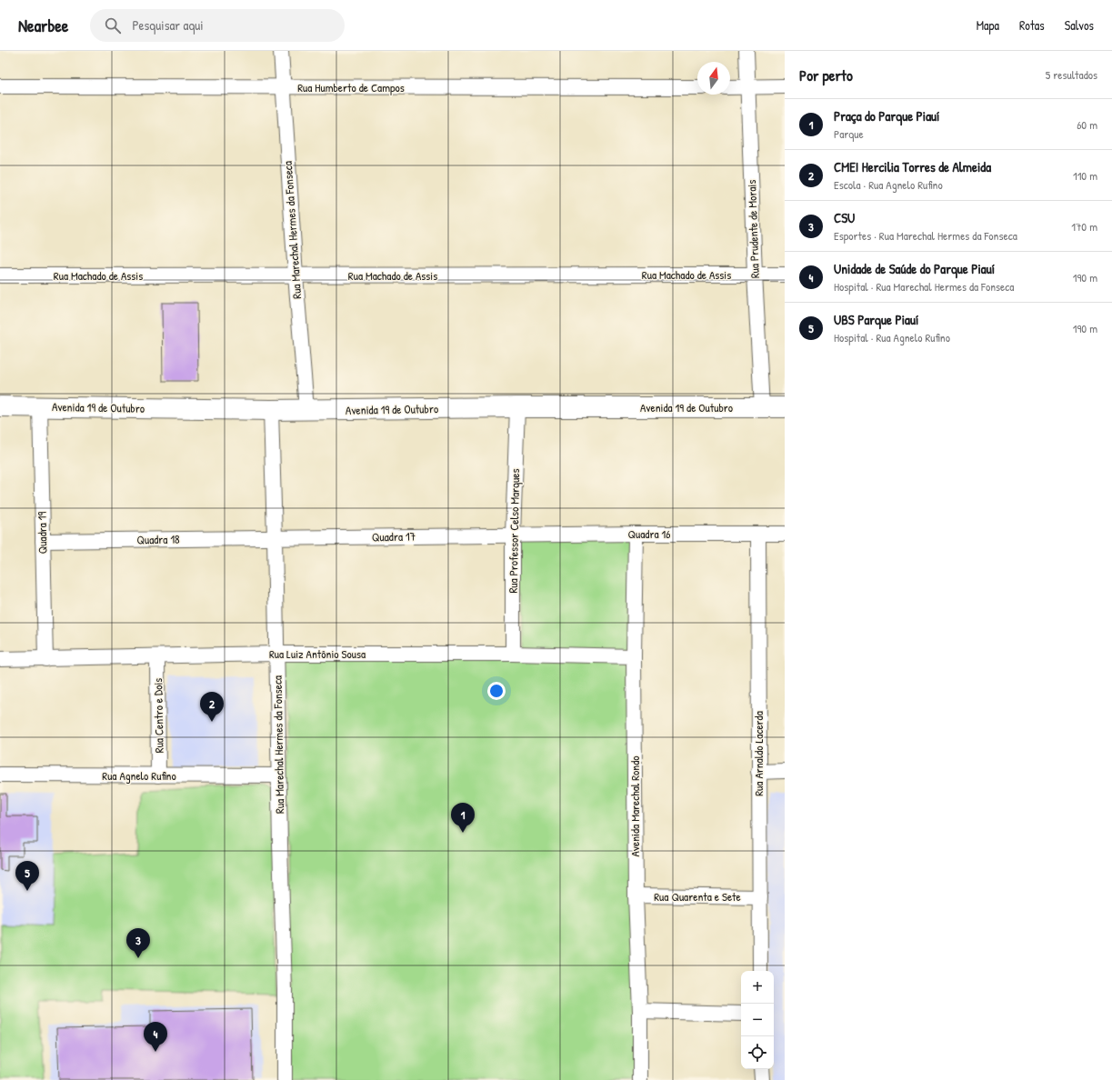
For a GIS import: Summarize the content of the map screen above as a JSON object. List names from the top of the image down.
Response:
{
  "streets": {
    "street": [
      "Rua Humberto de Campos",
      "Rua Prudente de Morais",
      "Rua Marechal Hermes da Fonseca",
      "Rua Machado de Assis",
      "Avenida 19 de Outubro",
      "Rua Professor Celso Marques",
      "Quadra 19",
      "Quadra 16",
      "Quadra 17",
      "Quadra 18",
      "Rua Luiz Antônio Sousa",
      "Rua Centro e Dois",
      "Rua Arnaldo Lacerda",
      "Rua Agnelo Rufino",
      "Avenida Marechal Rondo",
      "Rua Quarenta e Sete"
    ]
  },
  "crossings": [
    ["Rua Humberto de Campos", "Rua Marechal Hermes da Fonseca"],
    ["Rua Prudente de Morais", "Rua Machado de Assis"],
    ["Rua Prudente de Morais", "Avenida 19 de Outubro"],
    ["Rua Marechal Hermes da Fonseca", "Rua Machado de Assis"],
    ["Rua Marechal Hermes da Fonseca", "Avenida 19 de Outubro"],
    ["Rua Marechal Hermes da Fonseca", "Quadra 17"],
    ["Rua Marechal Hermes da Fonseca", "Quadra 18"],
    ["Rua Marechal Hermes da Fonseca", "Rua Luiz Antônio Sousa"],
    ["Rua Marechal Hermes da Fonseca", "Rua Agnelo Rufino"],
    ["Avenida 19 de Outubro", "Rua Professor Celso Marques"],
    ["Avenida 19 de Outubro", "Quadra 19"],
    ["Rua Professor Celso Marques", "Quadra 16"],
    ["Rua Professor Celso Marques", "Quadra 17"],
    ["Rua Professor Celso Marques", "Rua Luiz Antônio Sousa"],
    ["Quadra 19", "Quadra 18"],
    ["Quadra 19", "Rua Luiz Antônio Sousa"],
    ["Quadra 16", "Quadra 17"],
    ["Quadra 16", "Rua Arnaldo Lacerda"],
    ["Quadra 16", "Avenida Marechal Rondo"],
    ["Quadra 17", "Quadra 18"],
    ["Rua Luiz Antônio Sousa", "Rua Centro e Dois"],
    ["Rua Luiz Antônio Sousa", "Avenida Marechal Rondo"],
    ["Rua Centro e Dois", "Rua Agnelo Rufino"],
    ["Rua Arnaldo Lacerda", "Rua Quarenta e Sete"],
    ["Avenida Marechal Rondo", "Rua Quarenta e Sete"]
  ],
  "north": "top",
  "page": {
    "header": "Nearbee",
    "search": "Pesquisar aqui",
    "nav": ["Mapa", "Rotas", "Salvos"],
    "heading": ["Por perto", "5 resultados"],
    "list": [
      {
        "mark": "1",
        "name": "Praça do Parque Piauí",
        "note": "Parque",
        "value": "60 m"
      },
      {
        "mark": "2",
        "name": "CMEI Hercilia Torres de Almeida",
        "note": "Escola · Rua Agnelo Rufino",
        "value": "110 m"
      },
      {
        "mark": "3",
        "name": "CSU",
        "note": "Esportes · Rua Marechal Hermes da Fonseca",
        "value": "170 m"
      },
      {
        "mark": "4",
        "name": "Unidade de Saúde do Parque Piauí",
        "note": "Hospital · Rua Marechal Hermes da Fonseca",
        "value": "190 m"
      },
      {
        "mark": "5",
        "name": "UBS Parque Piauí",
        "note": "Hospital · Rua Agnelo Rufino",
        "value": "190 m"
      }
    ],
    "pins": [
      "2",
      "1",
      "5",
      "3",
      "4"
    ],
    "map_buttons": ["+", "−"]
  }
}
